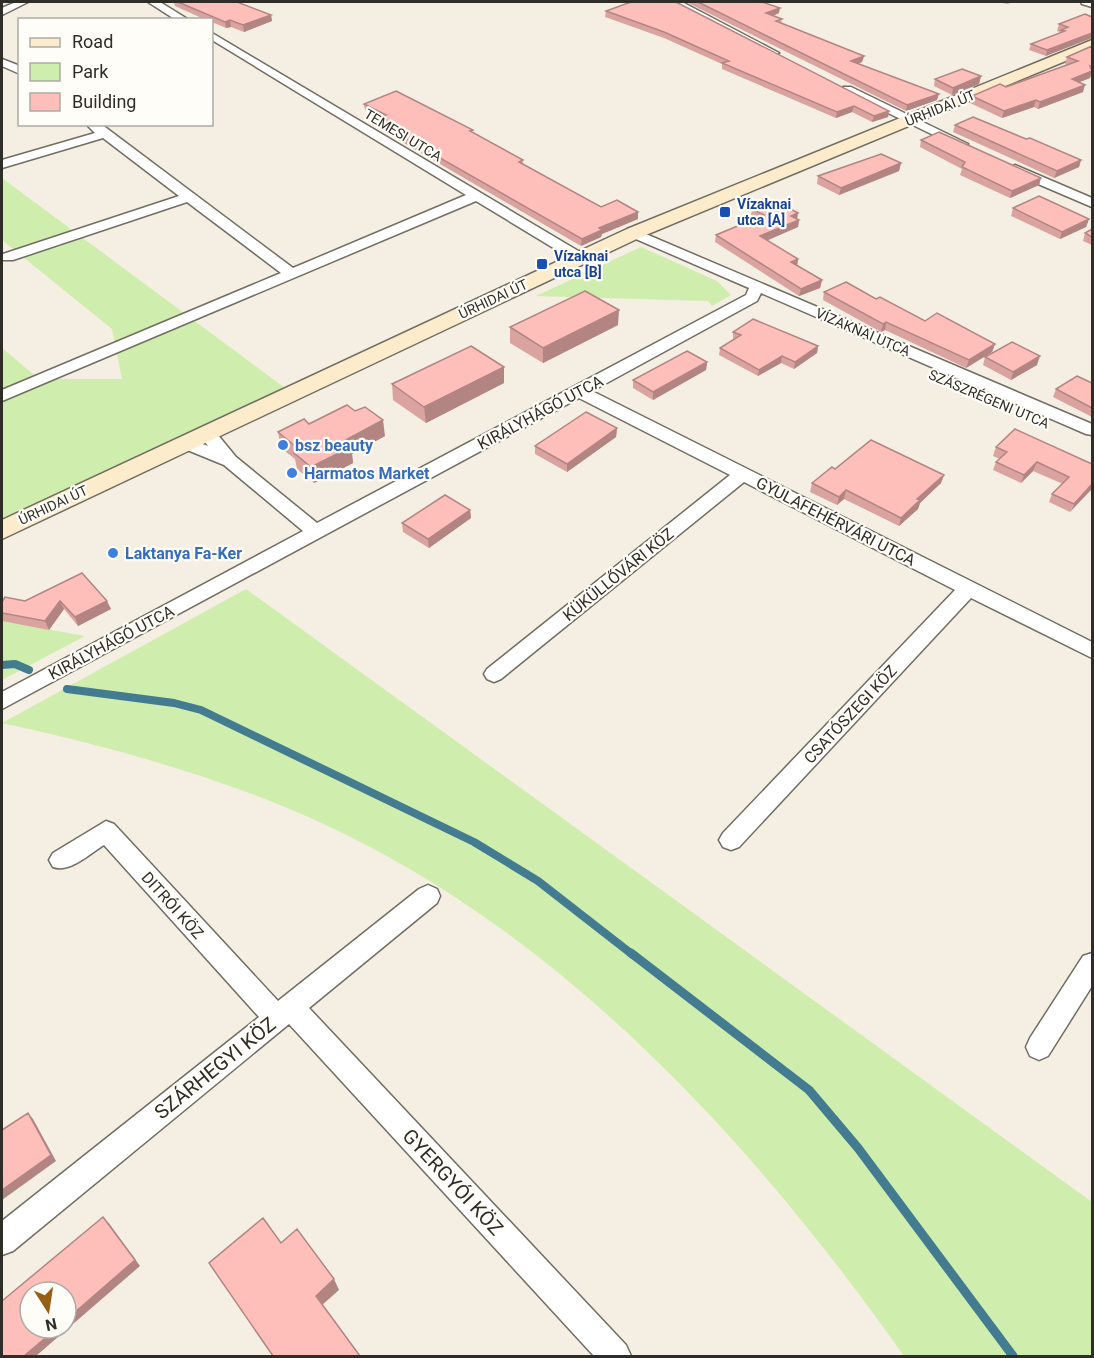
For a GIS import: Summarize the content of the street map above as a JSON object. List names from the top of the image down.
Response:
{
  "streets": {
    "main road": ["ÚRHIDAI ÚT"],
    "street": [
      "TEMESI UTCA",
      "VÍZAKNAI UTCA",
      "SZÁSZRÉGENI UTCA",
      "KIRÁLYHÁGÓ UTCA",
      "GYULAFEHÉRVÁRI UTCA",
      "KÜKÜLLŐVÁRI KÖZ",
      "CSATÓSZEGI KÖZ",
      "DITRÓI KÖZ",
      "SZÁRHEGYI KÖZ",
      "GYERGYÓI KÖZ"
    ]
  },
  "crossings": [
    ["ÚRHIDAI ÚT", "TEMESI UTCA"],
    ["ÚRHIDAI ÚT", "VÍZAKNAI UTCA"],
    ["VÍZAKNAI UTCA", "SZÁSZRÉGENI UTCA"],
    ["VÍZAKNAI UTCA", "KIRÁLYHÁGÓ UTCA"],
    ["SZÁSZRÉGENI UTCA", "KIRÁLYHÁGÓ UTCA"],
    ["KIRÁLYHÁGÓ UTCA", "GYULAFEHÉRVÁRI UTCA"],
    ["GYULAFEHÉRVÁRI UTCA", "KÜKÜLLŐVÁRI KÖZ"],
    ["GYULAFEHÉRVÁRI UTCA", "CSATÓSZEGI KÖZ"],
    ["DITRÓI KÖZ", "SZÁRHEGYI KÖZ"],
    ["DITRÓI KÖZ", "GYERGYÓI KÖZ"],
    ["SZÁRHEGYI KÖZ", "GYERGYÓI KÖZ"]
  ],
  "places": {
    "transit": ["Vízaknai utca [A]", "Vízaknai utca [B]"],
    "other": ["bsz beauty", "Harmatos Market", "Laktanya Fa-Ker"]
  },
  "legend": ["Road", "Park", "Building"],
  "north": "bottom"
}
